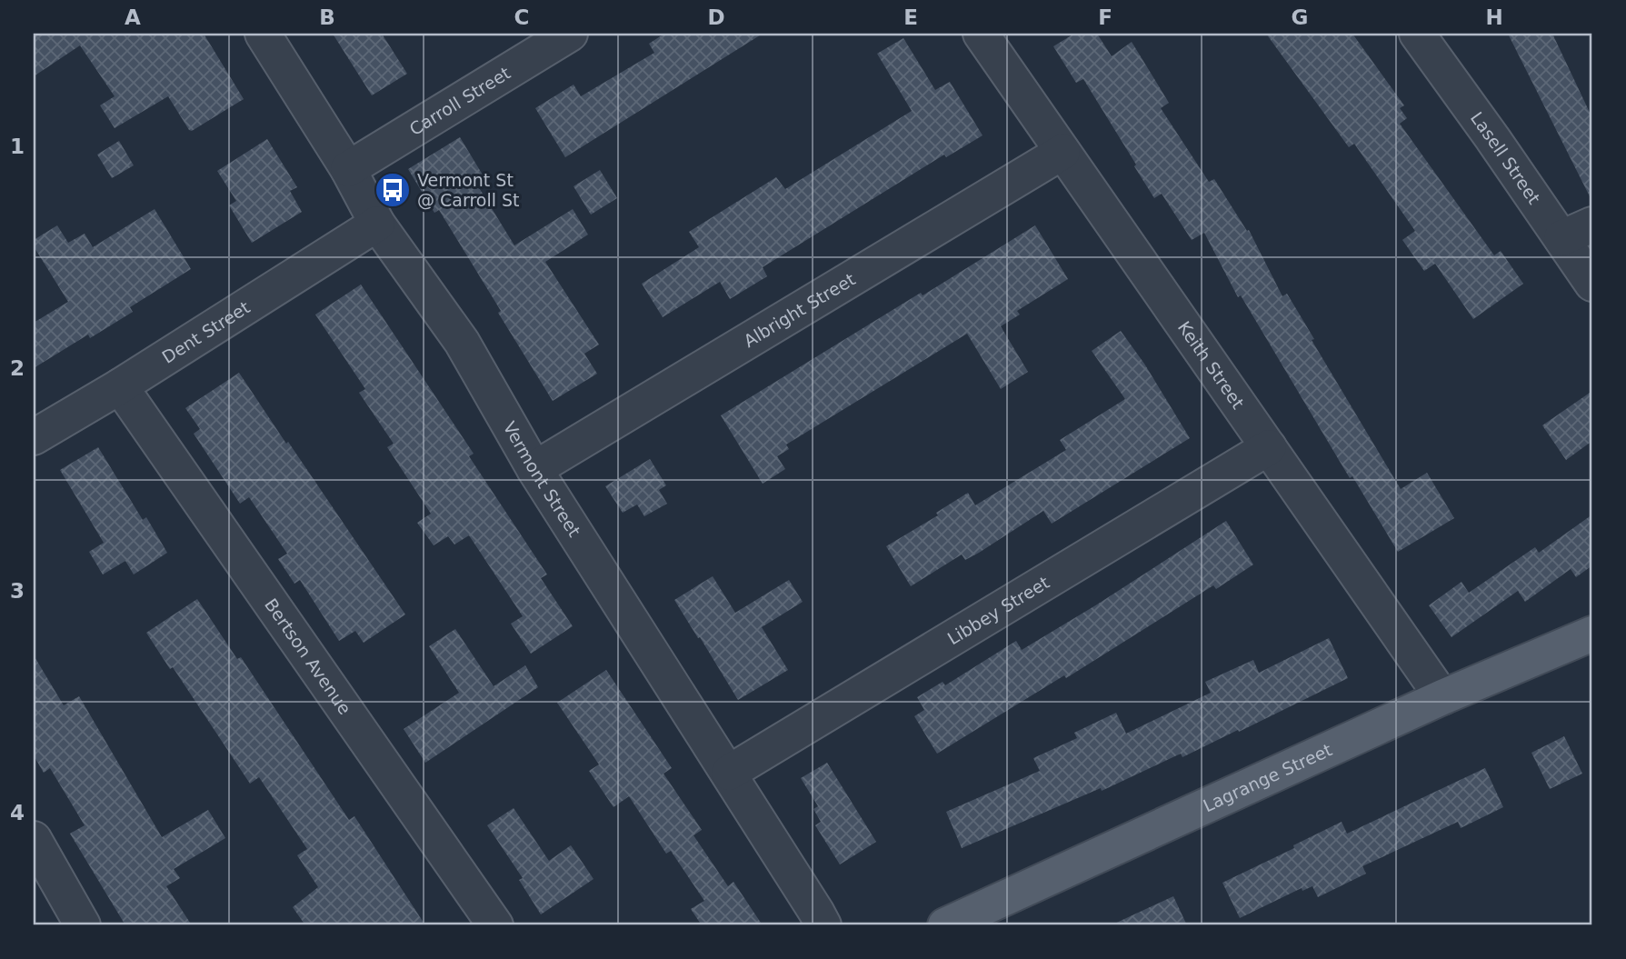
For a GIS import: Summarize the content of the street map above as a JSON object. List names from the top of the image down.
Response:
{
  "streets": {
    "main road": ["Lagrange Street"],
    "street": [
      "Carroll Street",
      "Lasell Street",
      "Albright Street",
      "Dent Street",
      "Keith Street",
      "Vermont Street",
      "Libbey Street",
      "Bertson Avenue"
    ]
  },
  "crossings": [
    ["Carroll Street", "Vermont Street"],
    ["Albright Street", "Keith Street"],
    ["Albright Street", "Vermont Street"],
    ["Dent Street", "Vermont Street"],
    ["Dent Street", "Bertson Avenue"],
    ["Keith Street", "Libbey Street"],
    ["Keith Street", "Lagrange Street"],
    ["Vermont Street", "Libbey Street"]
  ],
  "places": {
    "bus stop": ["Vermont St @ Carroll St"]
  },
  "grid": {
    "columns": [
      "A",
      "B",
      "C",
      "D",
      "E",
      "F",
      "G",
      "H"
    ],
    "rows": [
      "1",
      "2",
      "3",
      "4"
    ]
  }
}
